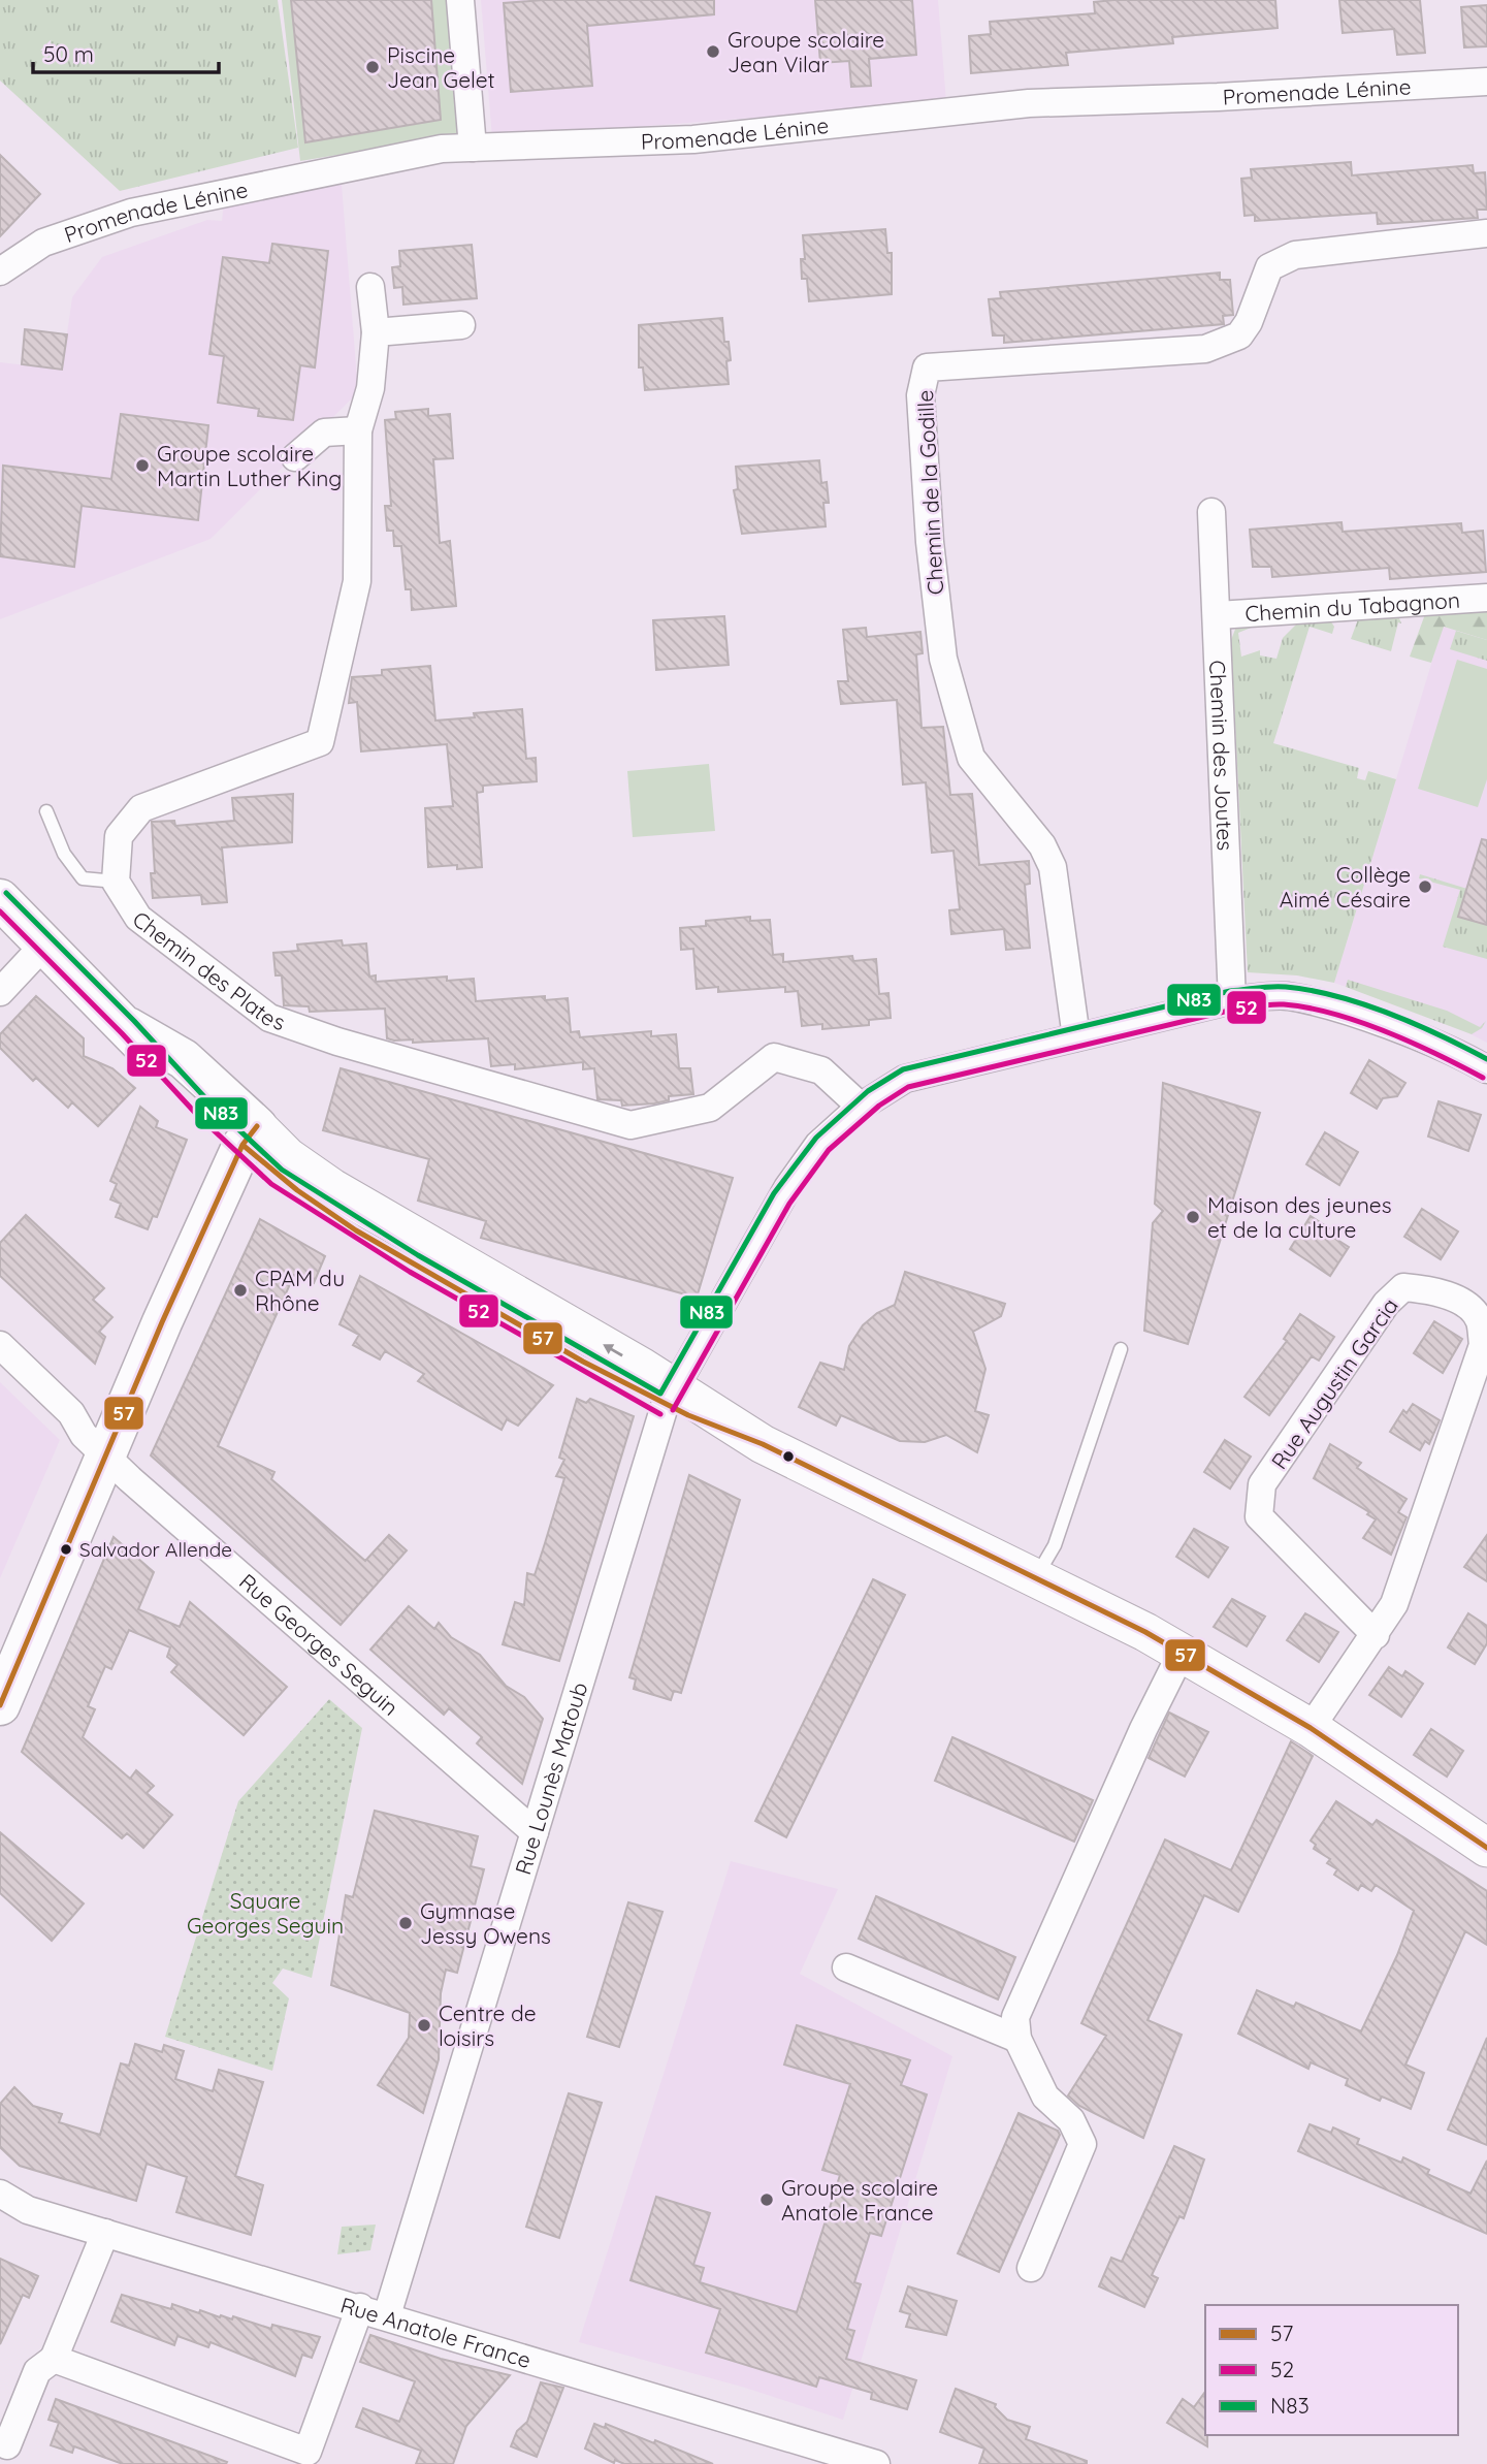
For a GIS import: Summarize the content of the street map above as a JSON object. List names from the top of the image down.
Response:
{
  "streets": {
    "street": [
      "Promenade Lénine",
      "Chemin de la Godille",
      "Chemin du Tabagnon",
      "Chemin des Joutes",
      "Chemin des Plates",
      "Rue Augustin Garcia",
      "Rue Georges Seguin",
      "Rue Lounès Matoub",
      "Rue Anatole France"
    ]
  },
  "crossings": [
    ["Chemin de la Godille", "Rue Lounès Matoub"],
    ["Chemin du Tabagnon", "Chemin des Joutes"],
    ["Chemin des Joutes", "Rue Lounès Matoub"],
    ["Chemin des Plates", "Rue Lounès Matoub"],
    ["Rue Georges Seguin", "Rue Lounès Matoub"],
    ["Rue Lounès Matoub", "Rue Anatole France"]
  ],
  "parks": ["Square Georges Seguin"],
  "places": [
    "Groupe scolaire Jean Vilar",
    "Piscine Jean Gelet",
    "Groupe scolaire Martin Luther King",
    "Collège Aimé Césaire",
    "Maison des jeunes et de la culture",
    "CPAM du Rhône",
    "Salvador Allende",
    "Gymnase Jessy Owens",
    "Centre de loisirs",
    "Groupe scolaire Anatole France"
  ],
  "lines": ["transit line N83", "transit line 52", "transit line 57"],
  "legend": ["57", "52", "N83"],
  "scale_bar": "50 m"
}
